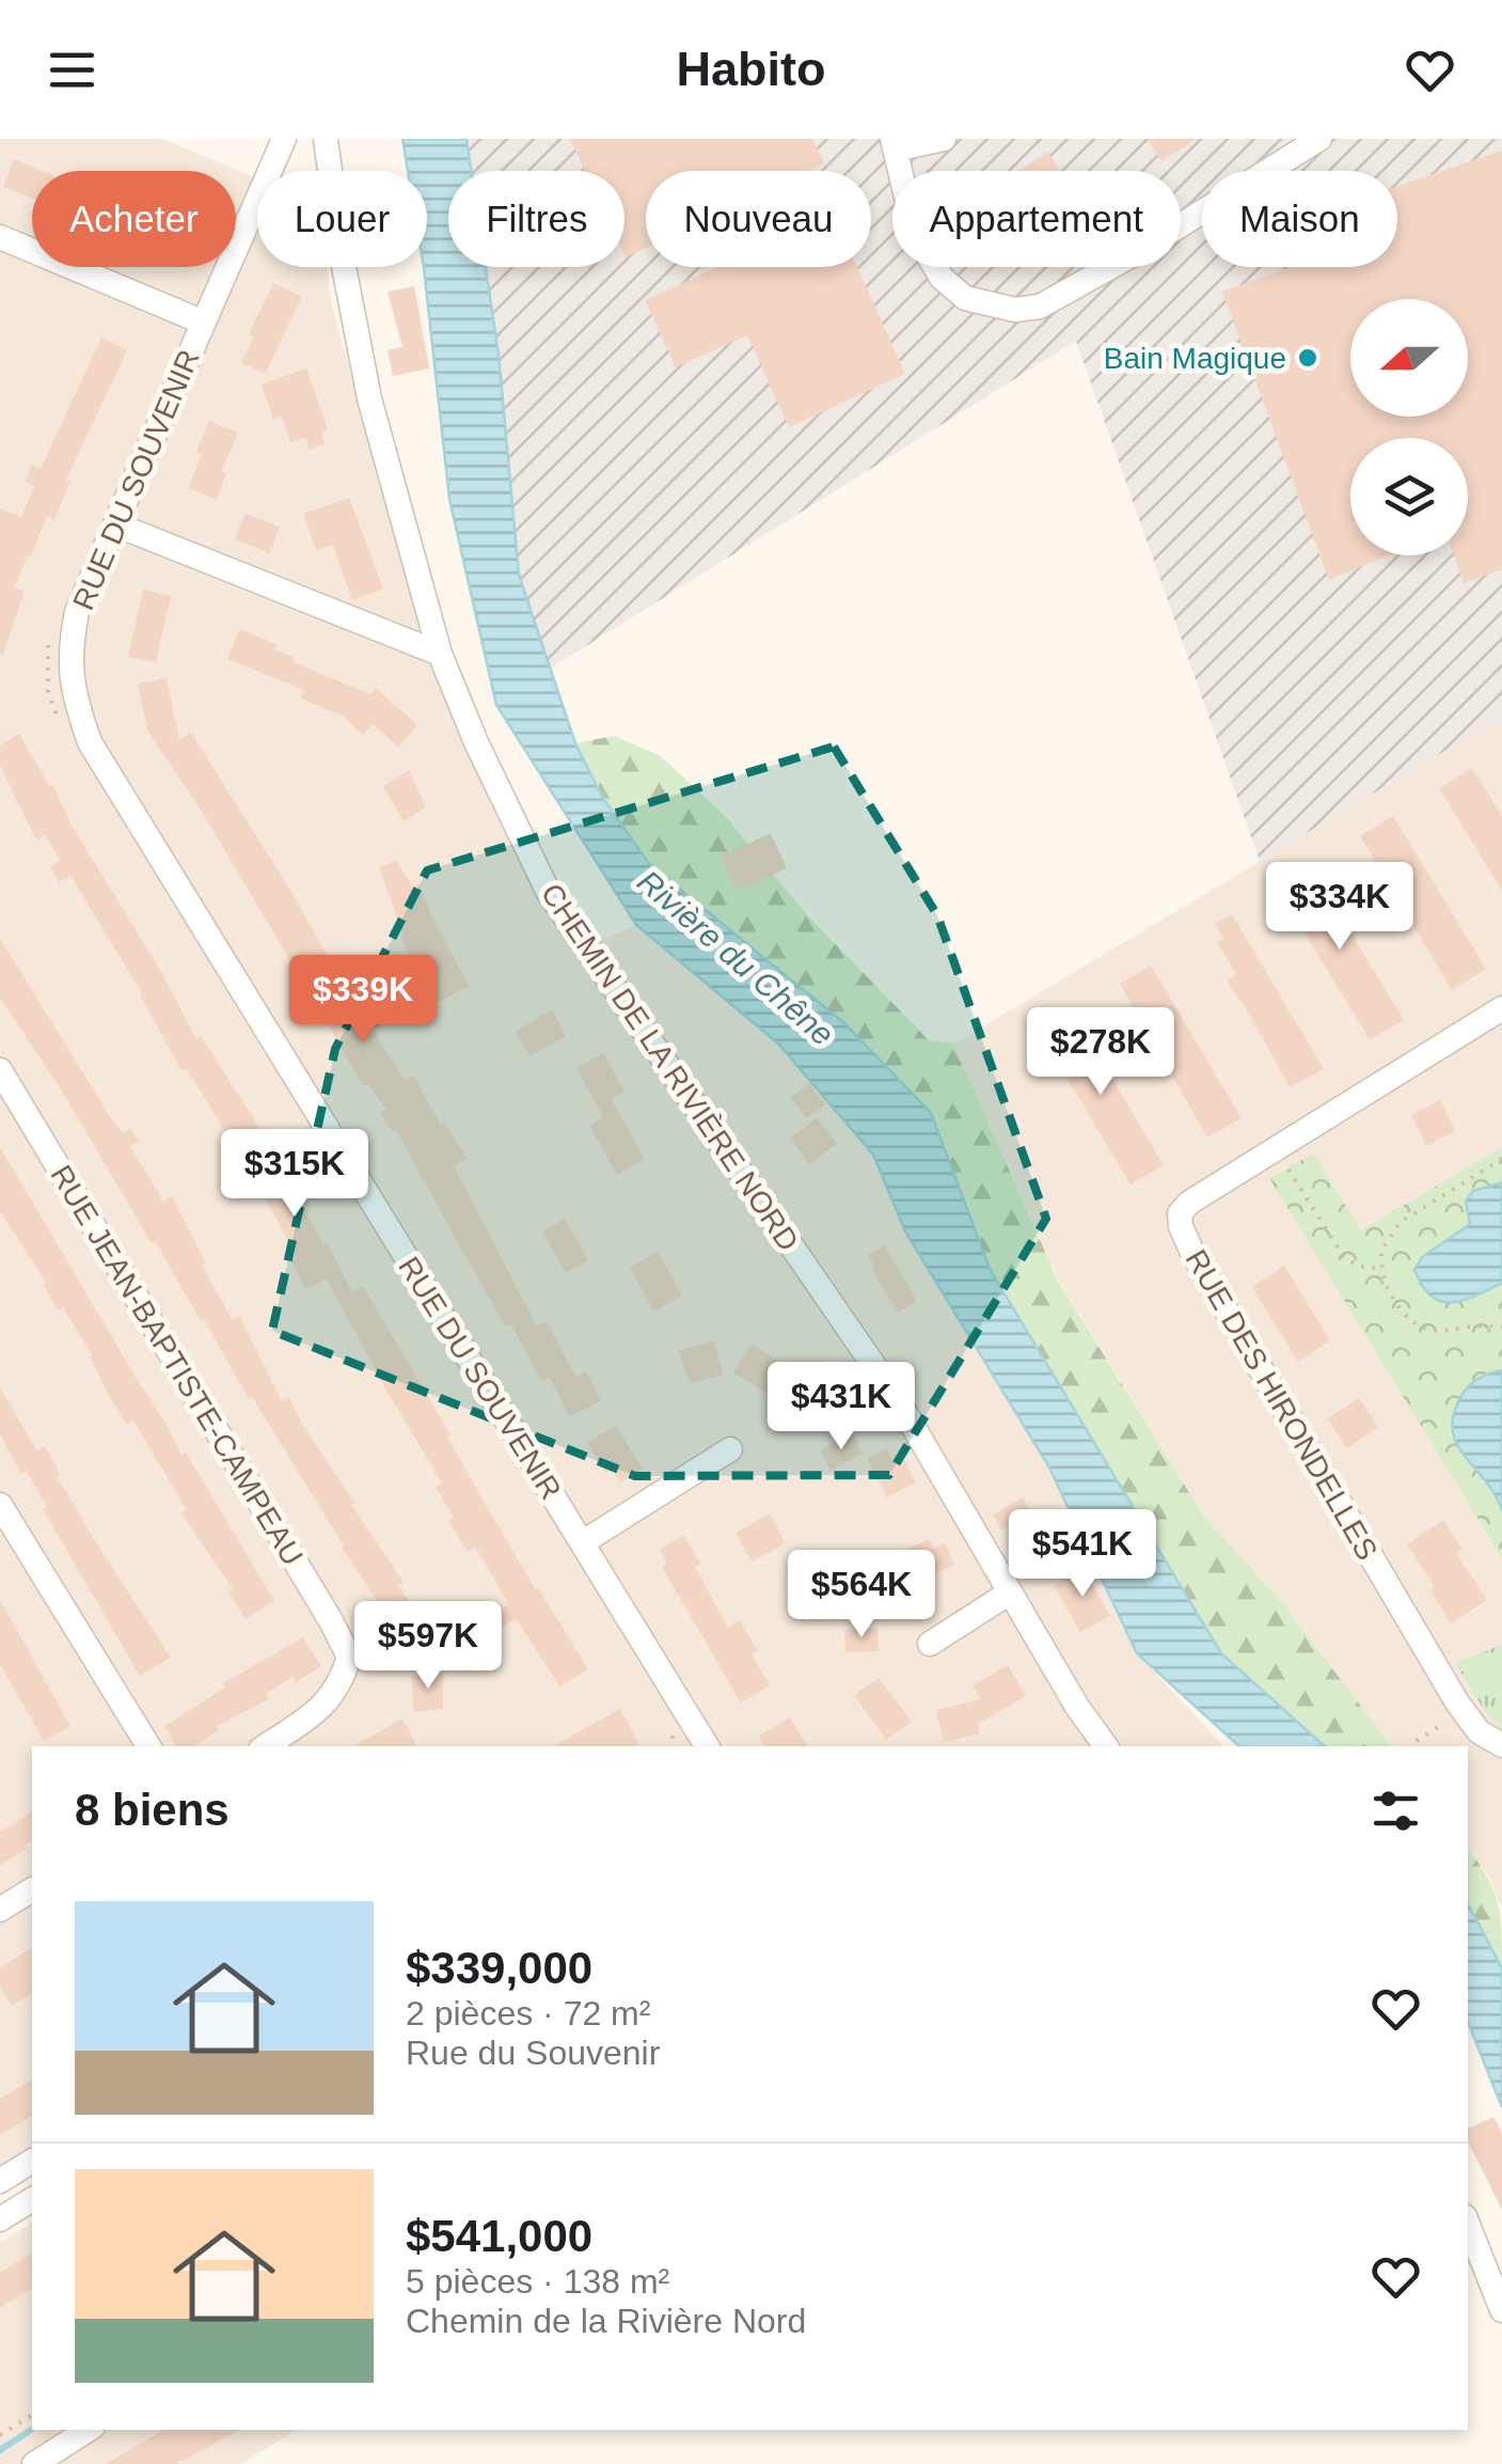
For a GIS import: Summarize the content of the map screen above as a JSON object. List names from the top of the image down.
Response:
{
  "streets": {
    "street": [
      "RUE DU SOUVENIR",
      "CHEMIN DE LA RIVIÈRE NORD",
      "RUE JEAN-BAPTISTE-CAMPEAU",
      "RUE DES HIRONDELLES"
    ]
  },
  "water": ["Rivière du Chêne"],
  "places": ["Bain Magique"],
  "north": "left",
  "page": {
    "header": "Habito",
    "chip": [
      "Acheter",
      "Louer",
      "Filtres",
      "Nouveau",
      "Appartement",
      "Maison"
    ],
    "price": [
      "$334K",
      "$339K",
      "$278K",
      "$315K",
      "$431K",
      "$541K",
      "$564K",
      "$597K"
    ],
    "heading": "8 biens",
    "list": [
      {
        "name": "$339,000",
        "note": "2 pièces · 72 m² · Rue du Souvenir"
      },
      {
        "name": "$541,000",
        "note": "5 pièces · 138 m² · Chemin de la Rivière Nord"
      }
    ]
  }
}
